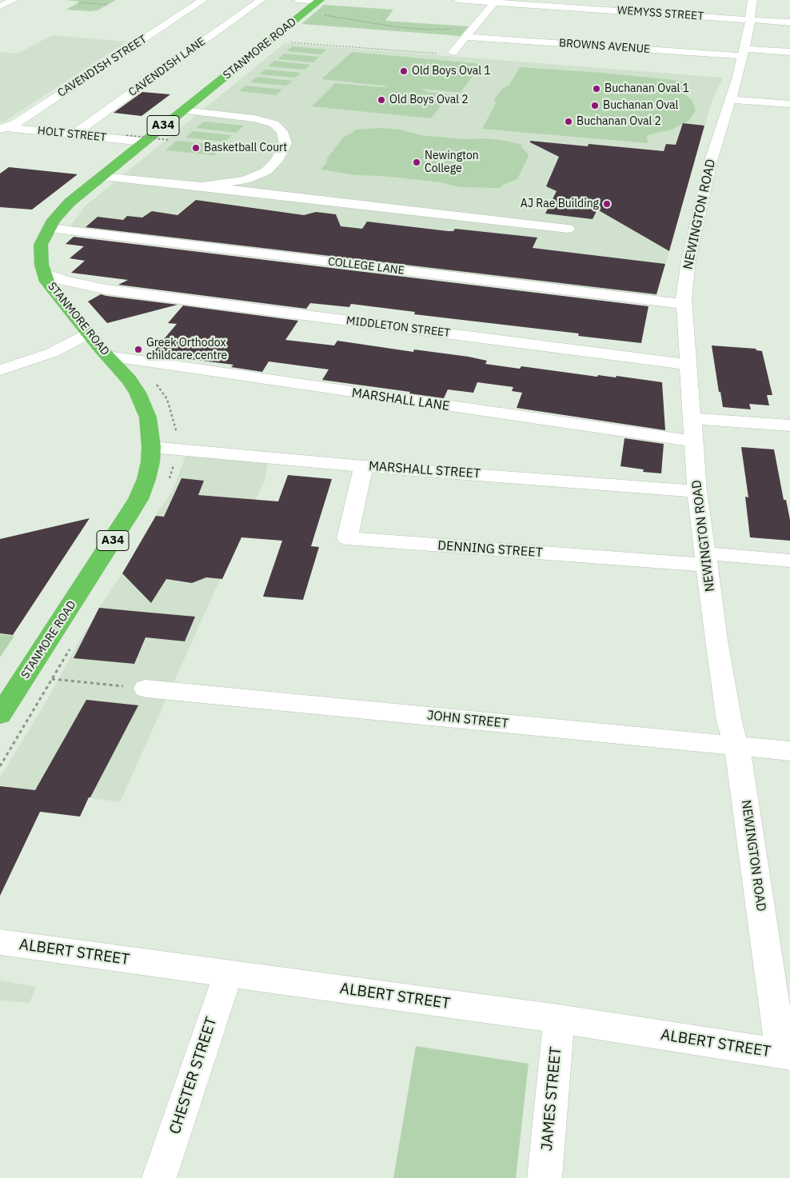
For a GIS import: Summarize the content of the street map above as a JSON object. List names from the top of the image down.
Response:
{
  "streets": {
    "highway": ["STANMORE ROAD", "A34"],
    "street": [
      "WEMYSS STREET",
      "BROWNS AVENUE",
      "CAVENDISH STREET",
      "CAVENDISH LANE",
      "HOLT STREET",
      "NEWINGTON ROAD",
      "COLLEGE LANE",
      "MIDDLETON STREET",
      "MARSHALL LANE",
      "MARSHALL STREET",
      "DENNING STREET",
      "JOHN STREET",
      "ALBERT STREET",
      "CHESTER STREET",
      "JAMES STREET"
    ]
  },
  "crossings": [
    ["WEMYSS STREET", "NEWINGTON ROAD"],
    ["BROWNS AVENUE", "NEWINGTON ROAD"],
    ["STANMORE ROAD", "HOLT STREET"],
    ["STANMORE ROAD", "COLLEGE LANE"],
    ["STANMORE ROAD", "MIDDLETON STREET"],
    ["STANMORE ROAD", "MARSHALL LANE"],
    ["STANMORE ROAD", "MARSHALL STREET"],
    ["CAVENDISH STREET", "HOLT STREET"],
    ["CAVENDISH LANE", "HOLT STREET"],
    ["NEWINGTON ROAD", "COLLEGE LANE"],
    ["NEWINGTON ROAD", "MIDDLETON STREET"],
    ["NEWINGTON ROAD", "MARSHALL LANE"],
    ["NEWINGTON ROAD", "MARSHALL STREET"],
    ["NEWINGTON ROAD", "DENNING STREET"],
    ["NEWINGTON ROAD", "JOHN STREET"],
    ["NEWINGTON ROAD", "ALBERT STREET"],
    ["MARSHALL STREET", "DENNING STREET"],
    ["ALBERT STREET", "CHESTER STREET"],
    ["ALBERT STREET", "JAMES STREET"]
  ],
  "places": [
    "Old Boys Oval 1",
    "Buchanan Oval 1",
    "Old Boys Oval 2",
    "Buchanan Oval",
    "Buchanan Oval 2",
    "Basketball Court",
    "Newington College",
    "AJ Rae Building",
    "Greek Orthodox childcare centre"
  ]
}
